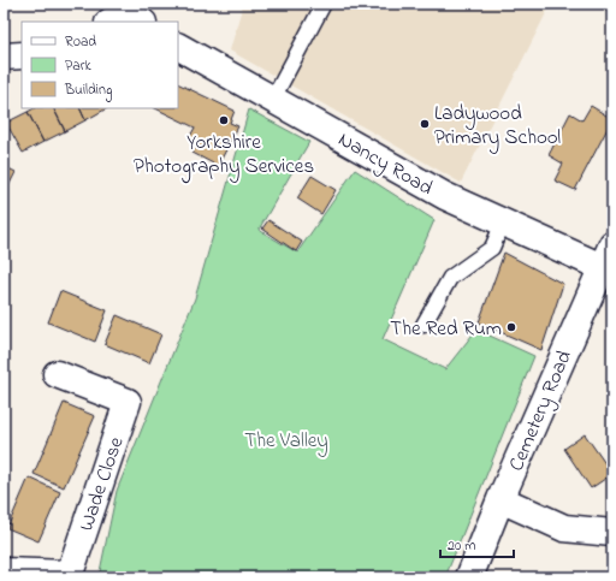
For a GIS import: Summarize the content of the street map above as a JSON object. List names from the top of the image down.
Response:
{
  "streets": {
    "street": ["Nancy Road", "Cemetery Road", "Wade Close"]
  },
  "crossings": [
    ["Nancy Road", "Cemetery Road"]
  ],
  "parks": ["The Valley"],
  "places": ["Yorkshire Photography Services", "Ladywood Primary School", "The Red Rum"],
  "legend": ["Road", "Park", "Building"],
  "scale_bar": "20 m"
}
